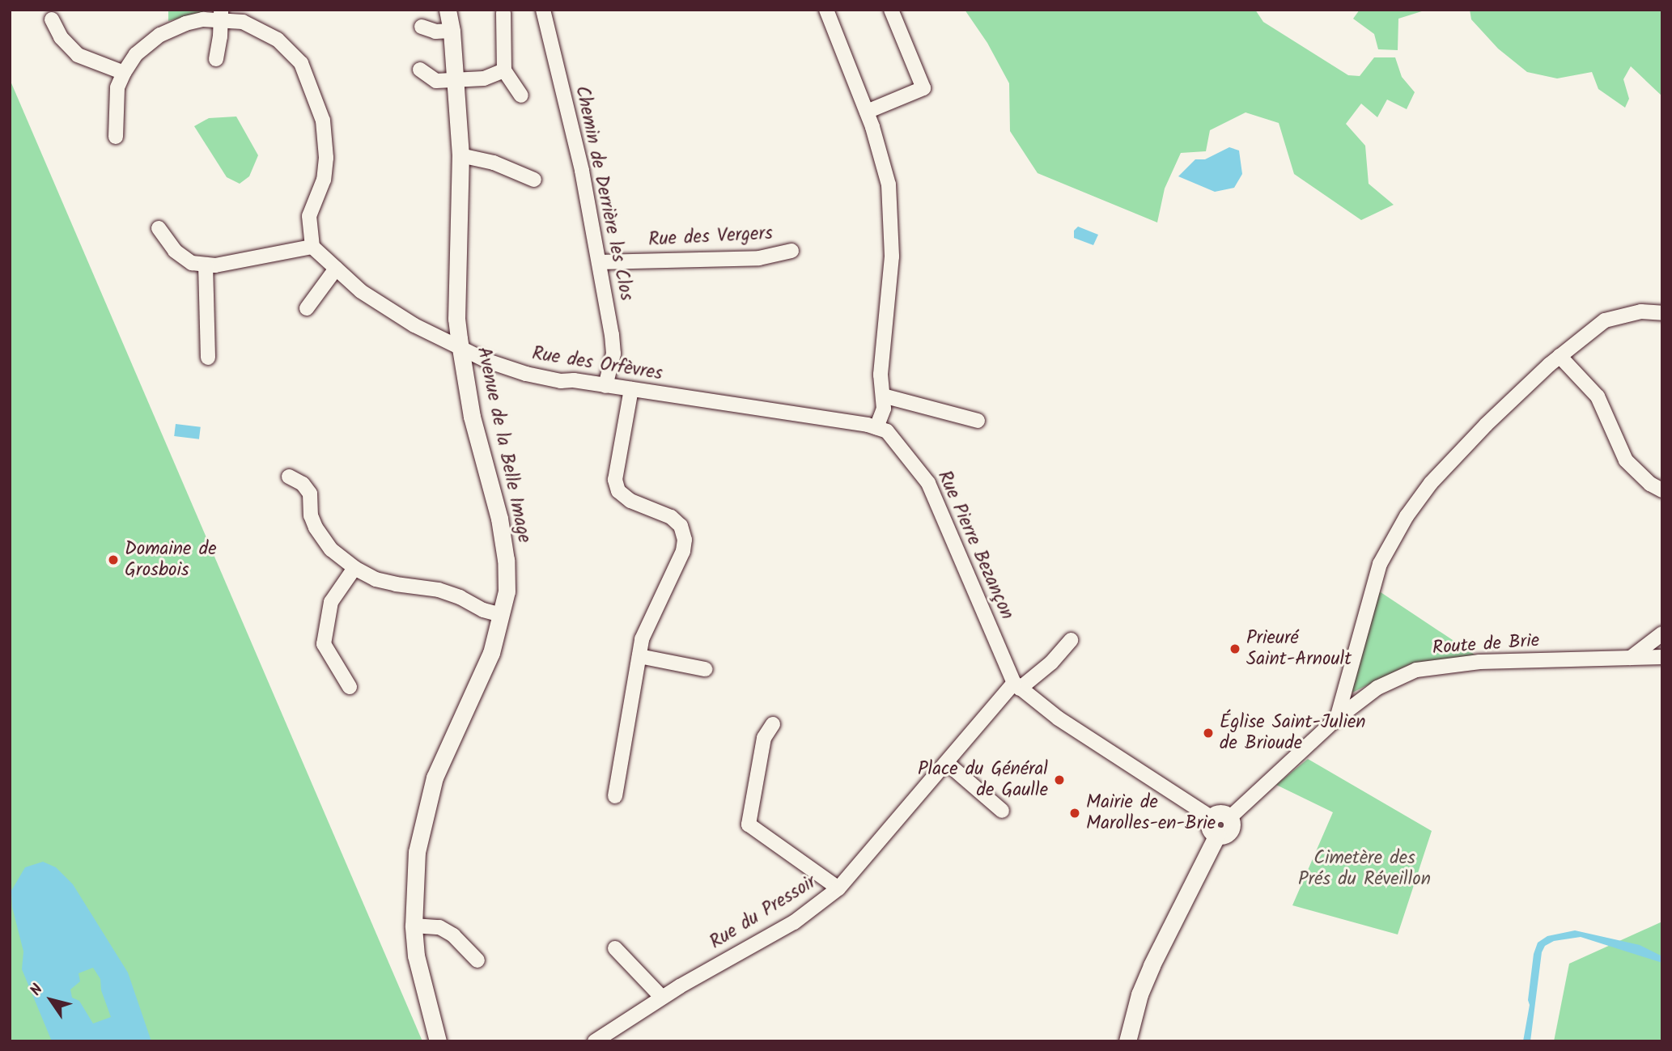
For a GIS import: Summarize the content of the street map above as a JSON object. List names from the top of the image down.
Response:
{
  "streets": {
    "street": [
      "Chemin de Derrière les Clos",
      "Rue des Vergers",
      "Rue des Orfèvres",
      "Avenue de la Belle Image",
      "Rue Pierre Bezançon",
      "Route de Brie",
      "Rue du Pressoir"
    ]
  },
  "crossings": [
    ["Chemin de Derrière les Clos", "Rue des Vergers"],
    ["Chemin de Derrière les Clos", "Rue des Orfèvres"],
    ["Rue des Orfèvres", "Avenue de la Belle Image"],
    ["Rue des Orfèvres", "Rue Pierre Bezançon"],
    ["Rue Pierre Bezançon", "Route de Brie"],
    ["Rue Pierre Bezançon", "Rue du Pressoir"]
  ],
  "parks": ["Cimetère des Prés du Réveillon"],
  "places": [
    "Domaine de Grosbois",
    "Prieuré Saint-Arnoult",
    "Église Saint-Julien de Brioude",
    "Place du Général de Gaulle",
    "Mairie de Marolles-en-Brie"
  ],
  "north": "top left"
}
